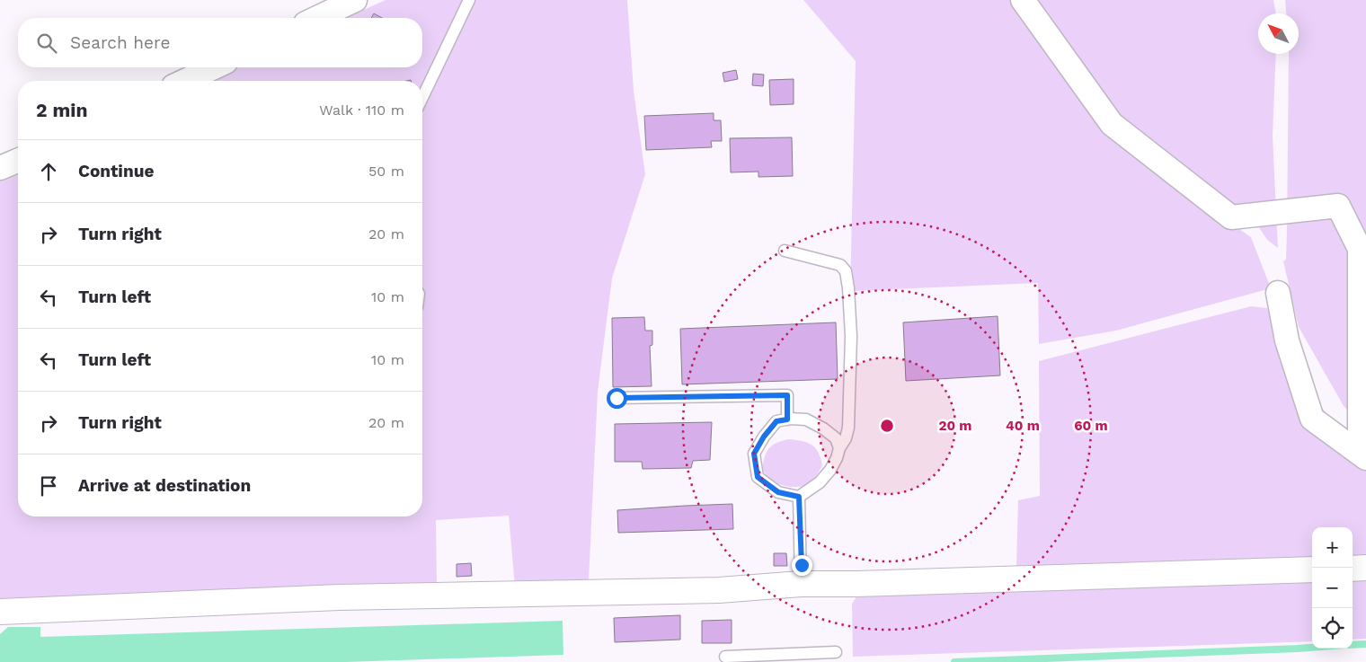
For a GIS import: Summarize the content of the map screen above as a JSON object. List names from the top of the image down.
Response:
{
  "north": "top left",
  "page": {
    "search": "Search here",
    "heading": ["2 min", "Walk · 110 m"],
    "list": [
      ["Continue", "50 m"],
      ["Turn right", "20 m"],
      ["Turn left", "10 m"],
      ["Turn left", "10 m"],
      ["Turn right", "20 m"],
      "Arrive at destination"
    ],
    "map_buttons": ["+", "−"]
  },
  "rings": ["20 m", "40 m", "60 m"]
}
